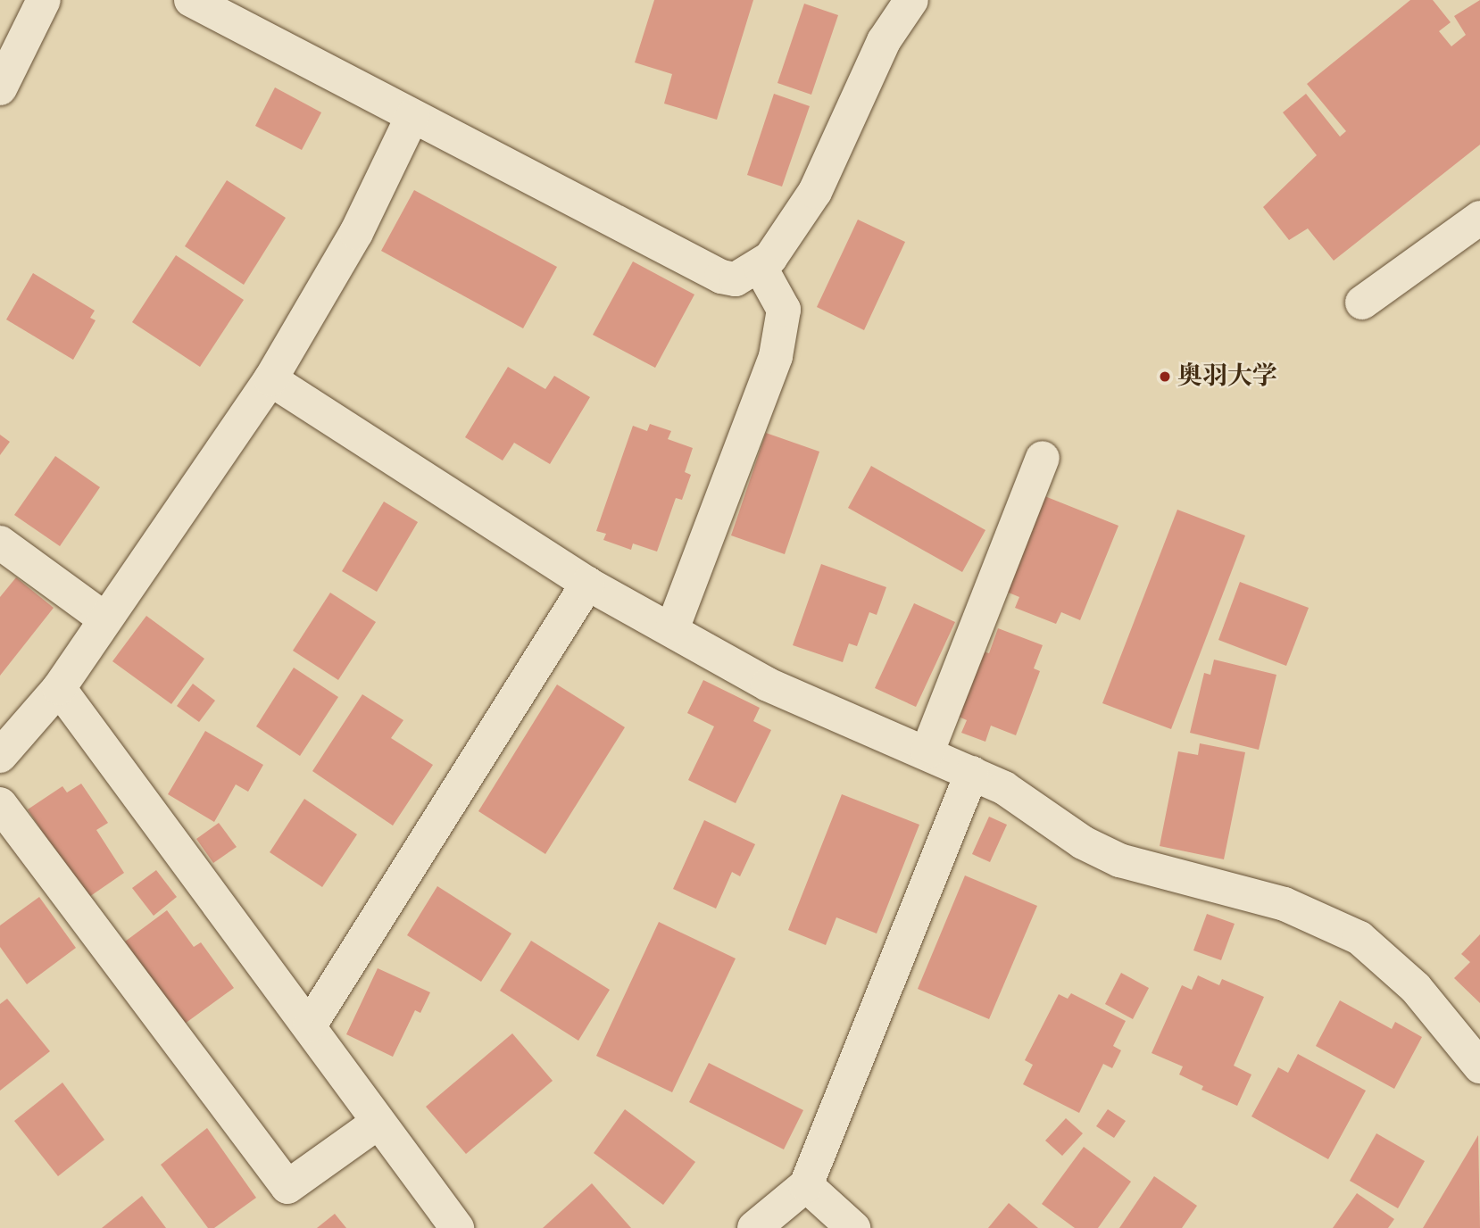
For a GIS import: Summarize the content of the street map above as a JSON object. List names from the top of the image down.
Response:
{
  "places": ["奥羽大学"]
}
